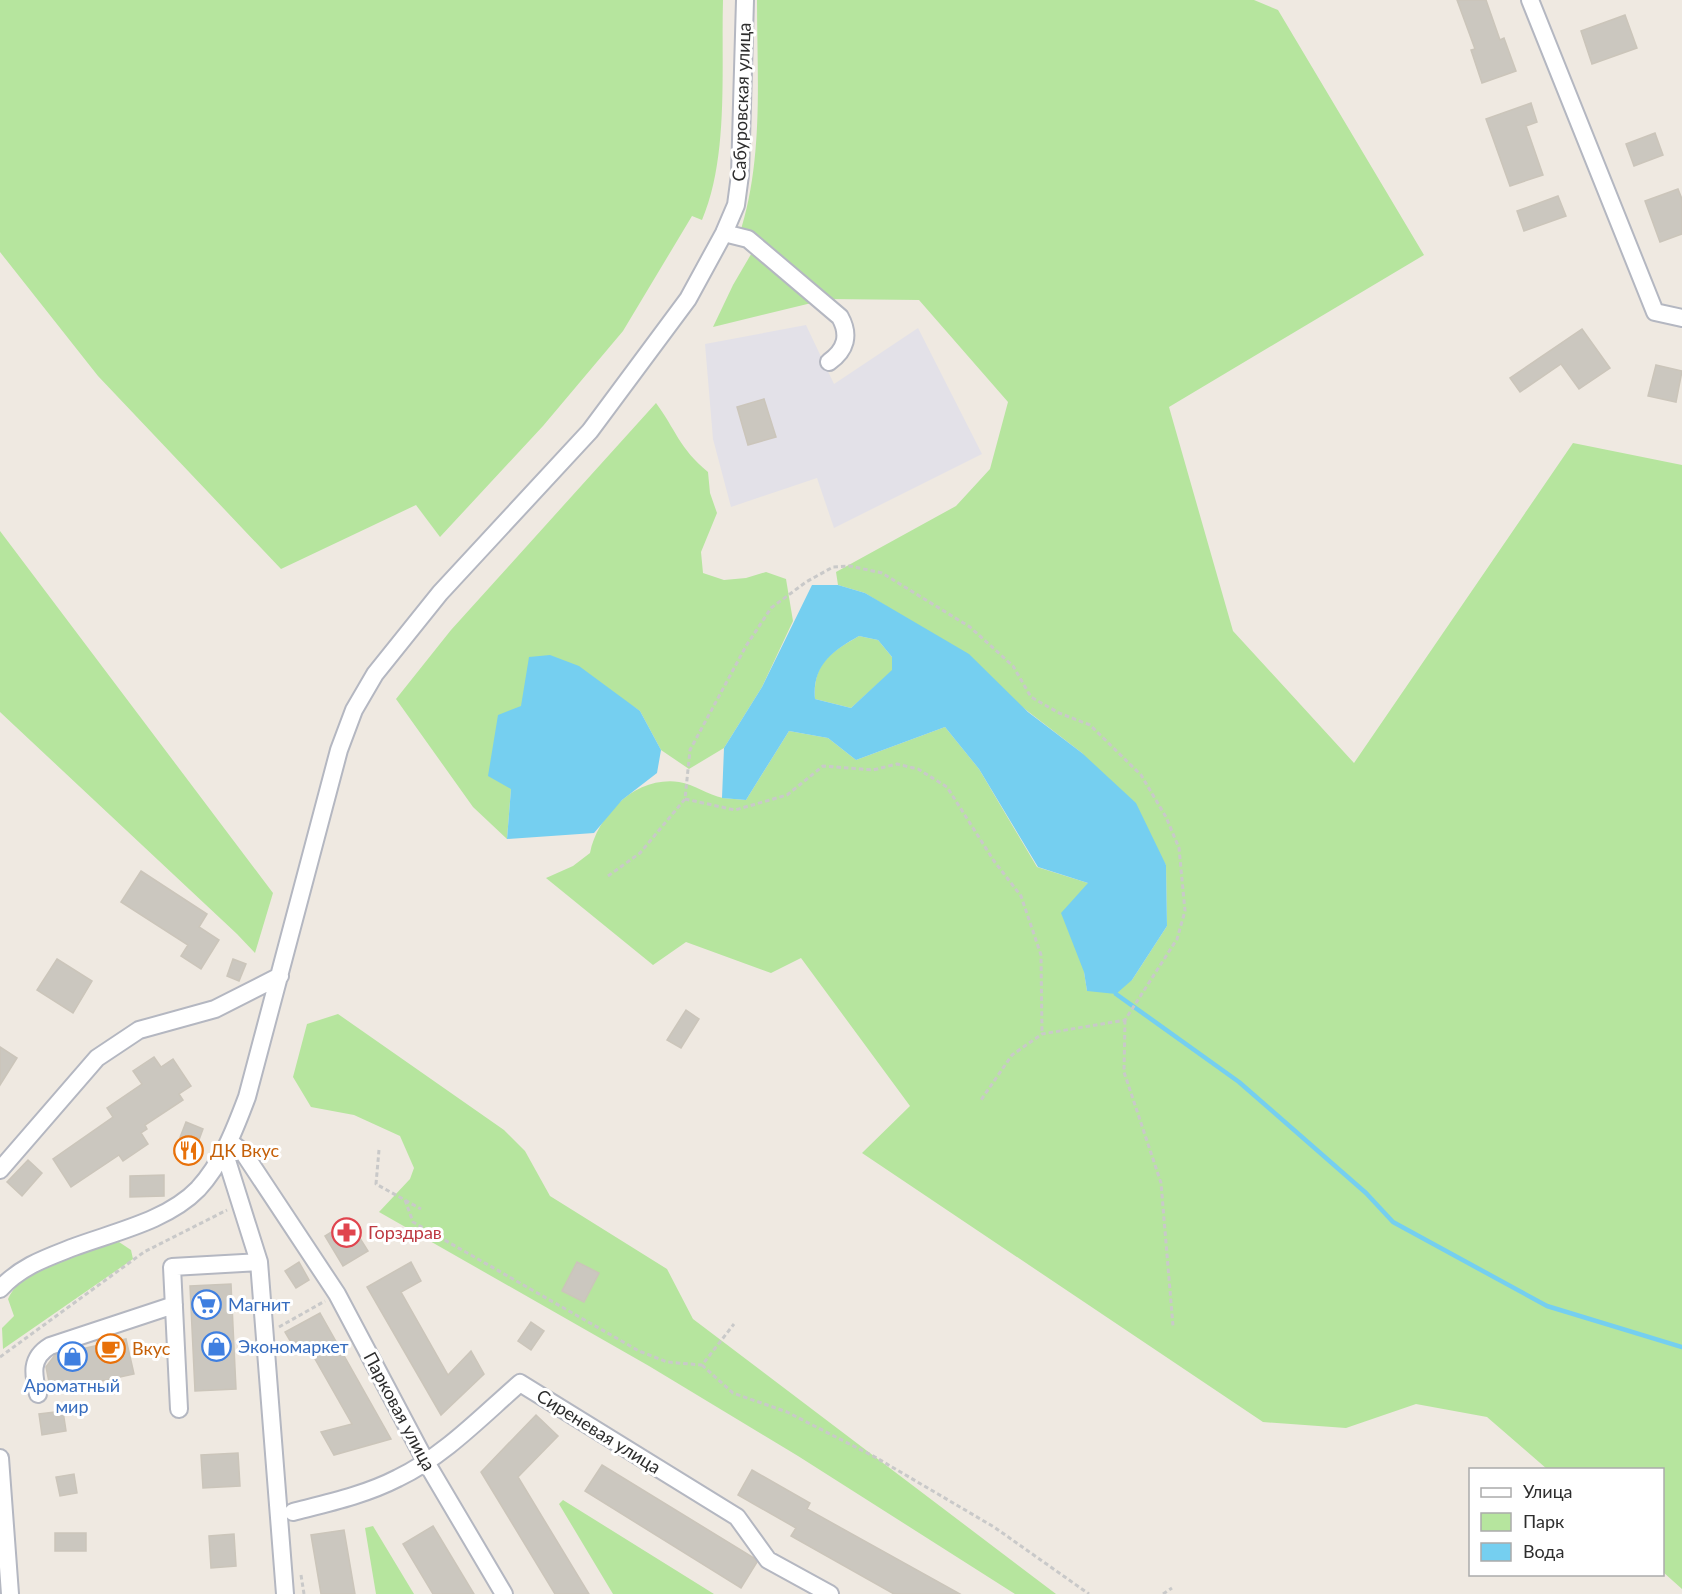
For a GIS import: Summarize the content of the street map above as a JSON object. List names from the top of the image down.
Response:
{
  "streets": {
    "street": ["Сабуровская улица", "Парковая улица", "Сиреневая улица"]
  },
  "crossings": [
    ["Сабуровская улица", "Парковая улица"],
    ["Парковая улица", "Сиреневая улица"]
  ],
  "places": {
    "restaurant": ["ДК Вкус"],
    "pharmacy": ["Горздрав"],
    "supermarket": ["Магнит"],
    "shop": ["Экономаркет", "Ароматный мир"],
    "cafe": ["Вкус"]
  },
  "legend": ["Улица", "Парк", "Вода"]
}
